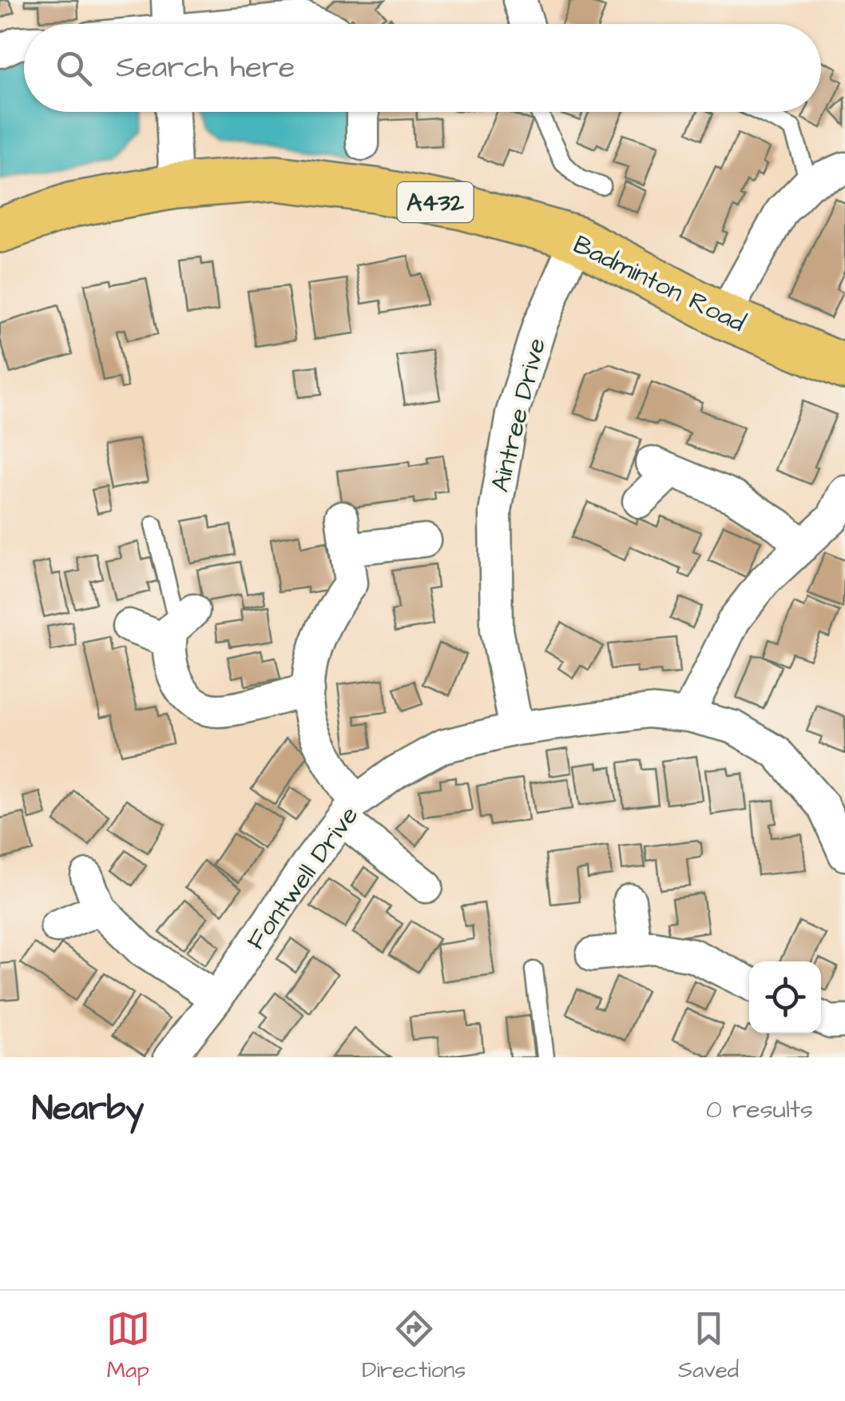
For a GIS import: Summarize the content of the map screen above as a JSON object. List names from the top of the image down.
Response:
{
  "streets": {
    "main road": ["A432", "Badminton Road"],
    "street": ["Aintree Drive", "Fontwell Drive"]
  },
  "crossings": [
    ["Badminton Road", "Aintree Drive"],
    ["Aintree Drive", "Fontwell Drive"]
  ],
  "page": {
    "search": "Search here",
    "heading": ["Nearby", "0 results"],
    "nav": ["Map", "Directions", "Saved"]
  }
}
